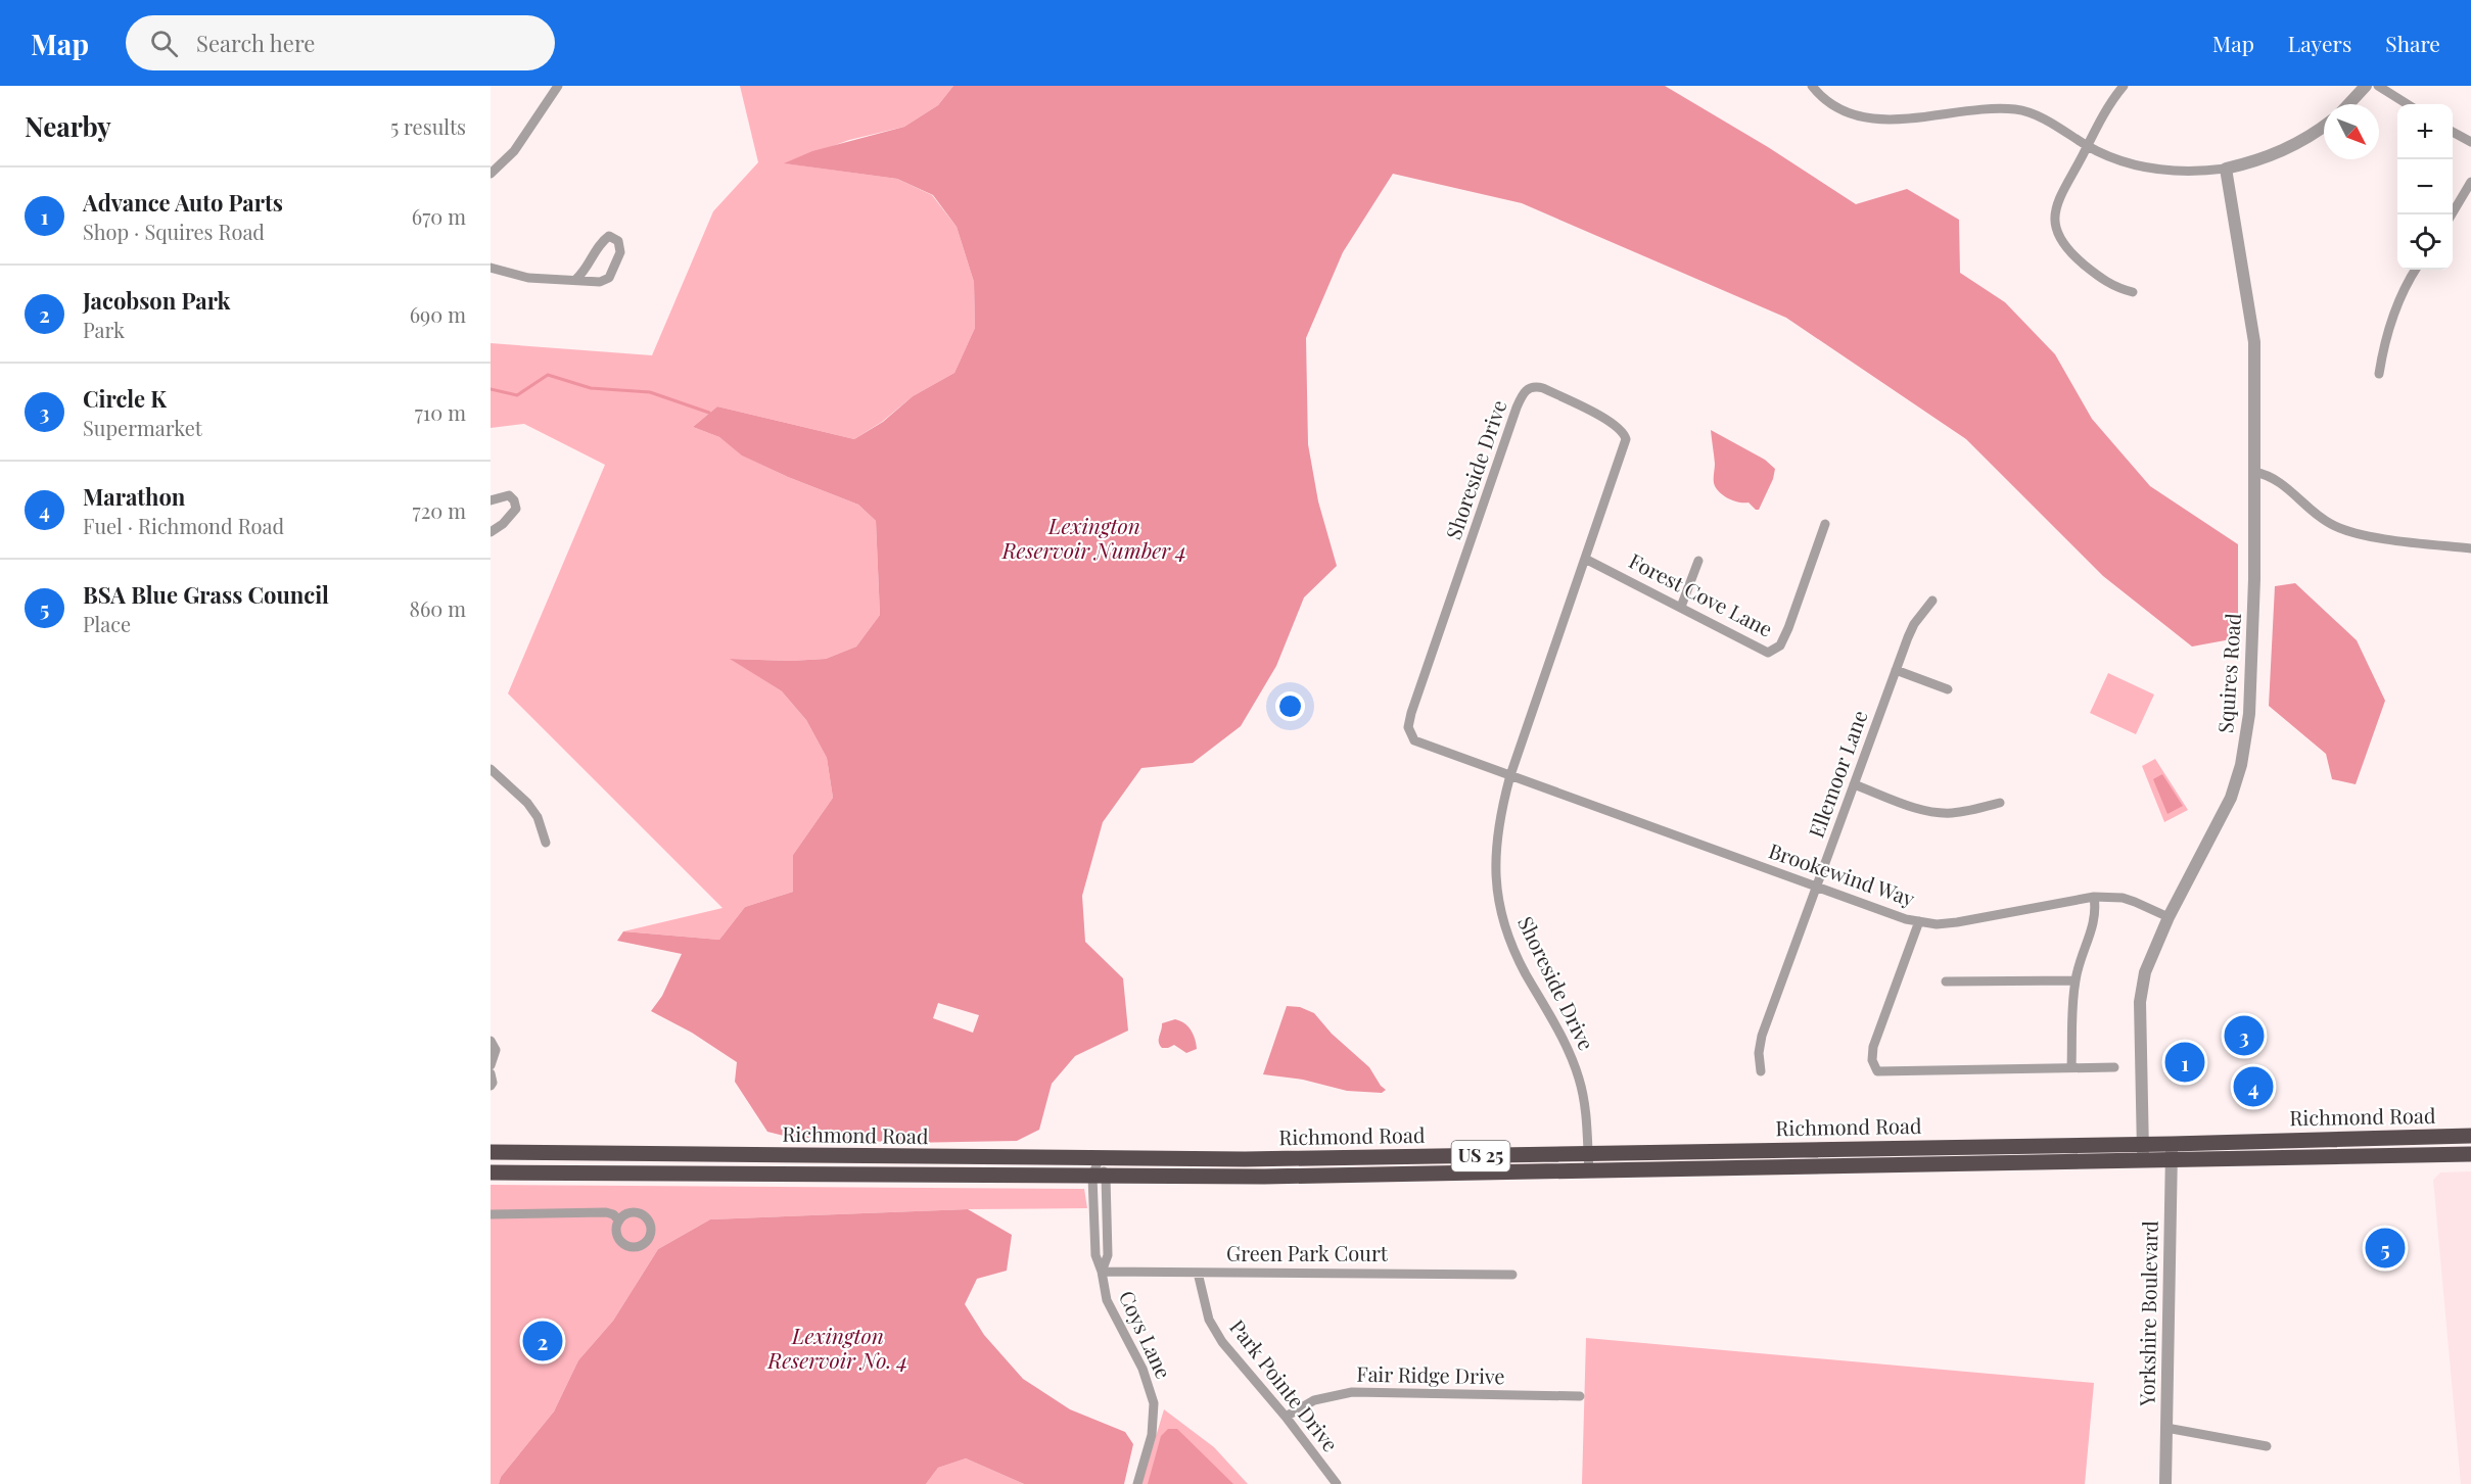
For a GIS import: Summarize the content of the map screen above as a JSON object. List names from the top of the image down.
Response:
{
  "streets": {
    "highway": ["Richmond Road", "US 25"],
    "street": [
      "Shoreside Drive",
      "Forest Cove Lane",
      "Squires Road",
      "Ellemoor Lane",
      "Brookewind Way",
      "Green Park Court",
      "Yorkshire Boulevard",
      "Coys Lane",
      "Fair Ridge Drive",
      "Park Pointe Drive"
    ]
  },
  "crossings": [
    ["Shoreside Drive", "Forest Cove Lane"],
    ["Shoreside Drive", "Brookewind Way"],
    ["Shoreside Drive", "Richmond Road"],
    ["Squires Road", "Brookewind Way"],
    ["Squires Road", "Richmond Road"],
    ["Ellemoor Lane", "Brookewind Way"],
    ["Richmond Road", "Yorkshire Boulevard"],
    ["Richmond Road", "Coys Lane"],
    ["Green Park Court", "Coys Lane"],
    ["Green Park Court", "Park Pointe Drive"],
    ["Fair Ridge Drive", "Park Pointe Drive"]
  ],
  "water": ["Lexington Reservoir Number 4", "Lexington Reservoir No. 4"],
  "north": "bottom right",
  "page": {
    "header": "Map",
    "search": "Search here",
    "nav": ["Map", "Layers", "Share"],
    "heading": ["Nearby", "5 results"],
    "map_buttons": ["+", "−"],
    "list": [
      {
        "mark": "1",
        "name": "Advance Auto Parts",
        "note": "Shop · Squires Road",
        "value": "670 m"
      },
      {
        "mark": "2",
        "name": "Jacobson Park",
        "note": "Park",
        "value": "690 m"
      },
      {
        "mark": "3",
        "name": "Circle K",
        "note": "Supermarket",
        "value": "710 m"
      },
      {
        "mark": "4",
        "name": "Marathon",
        "note": "Fuel · Richmond Road",
        "value": "720 m"
      },
      {
        "mark": "5",
        "name": "BSA Blue Grass Council",
        "note": "Place",
        "value": "860 m"
      }
    ],
    "pins": [
      "3",
      "1",
      "4",
      "5",
      "2"
    ]
  }
}
